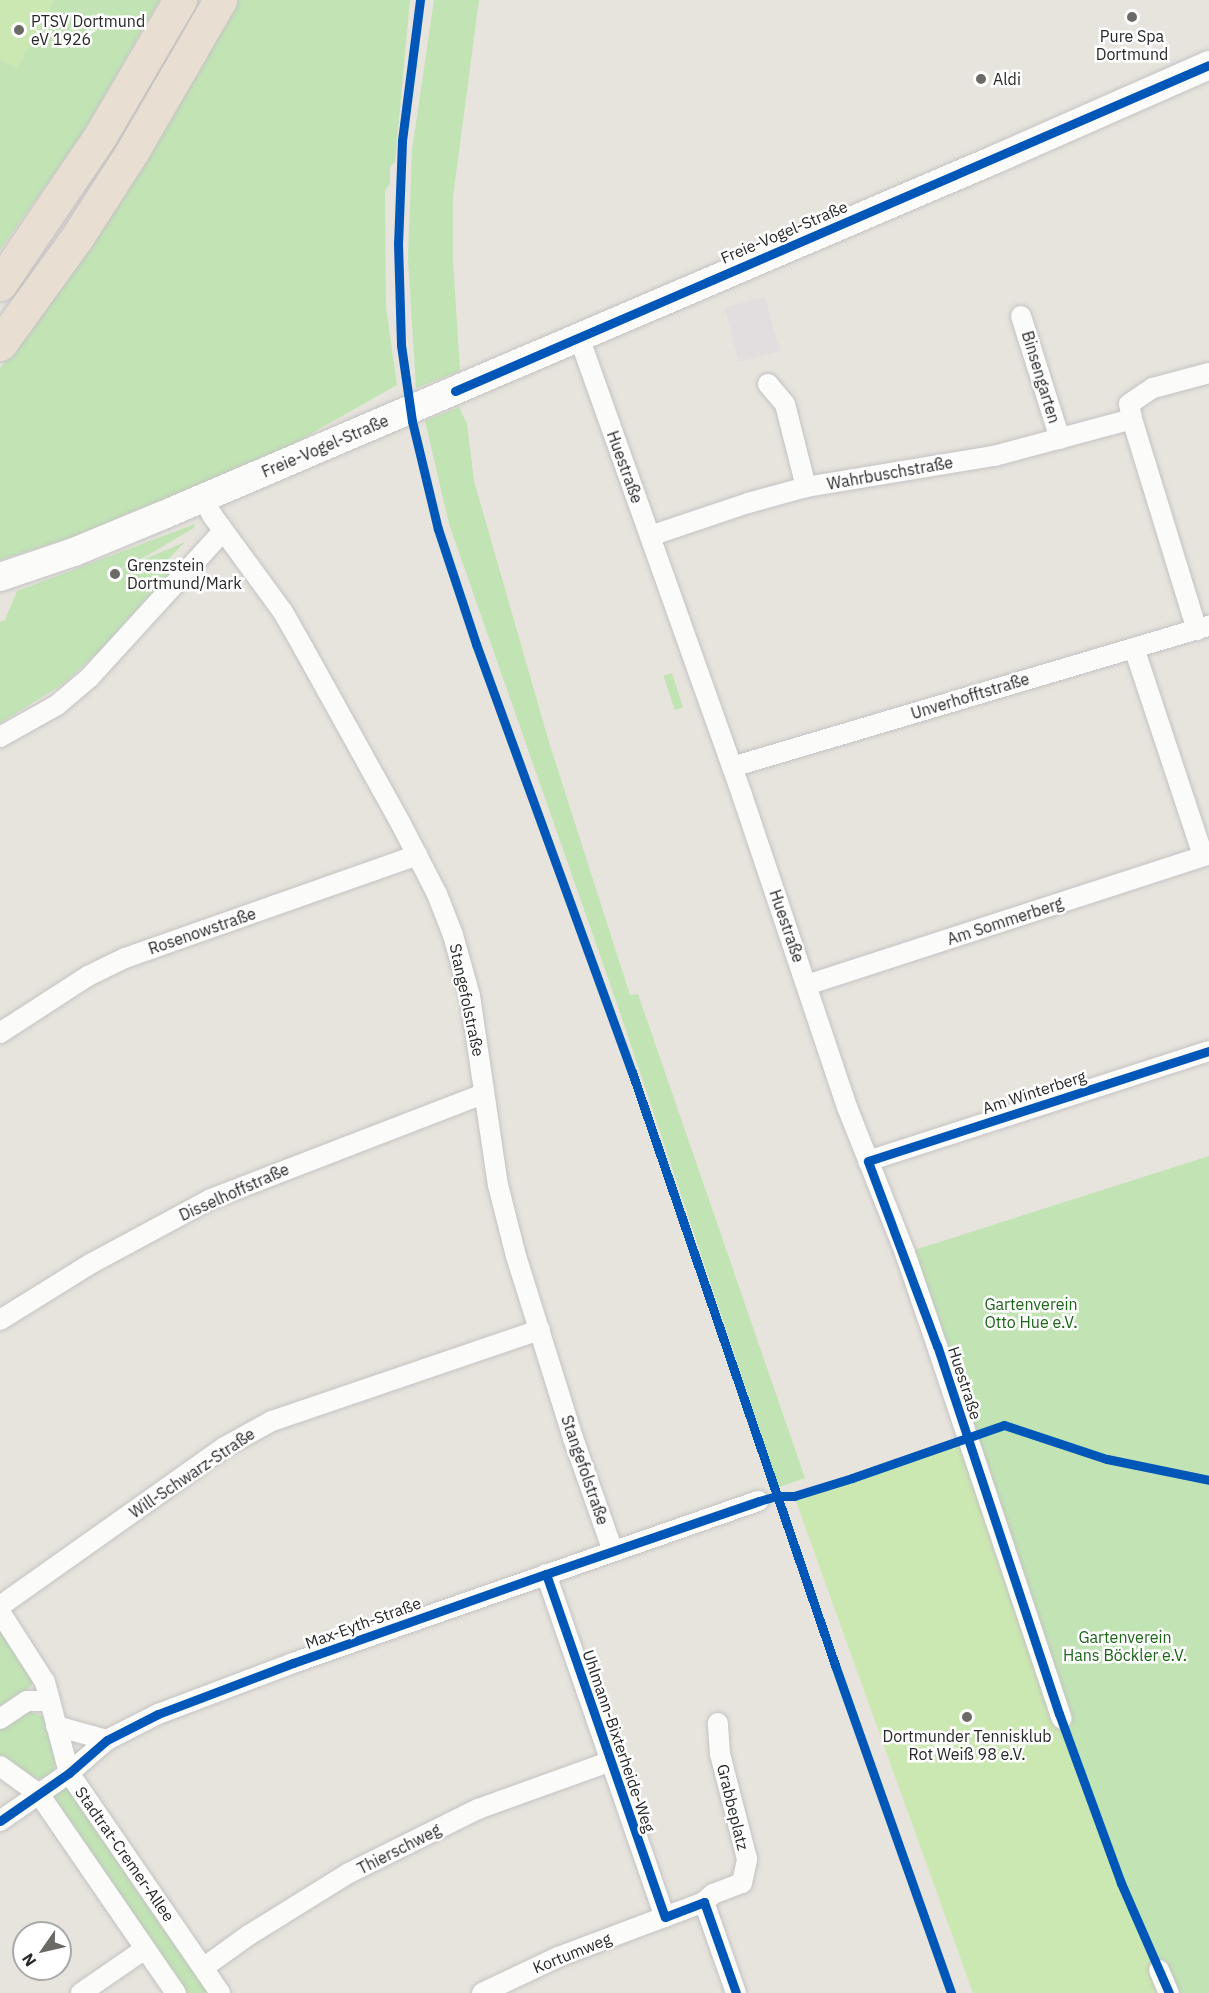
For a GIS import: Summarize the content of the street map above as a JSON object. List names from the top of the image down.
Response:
{
  "streets": {
    "street": [
      "Freie-Vogel-Straße",
      "Binsengarten",
      "Huestraße",
      "Wahrbuschstraße",
      "Unverhofftstraße",
      "Am Sommerberg",
      "Rosenowstraße",
      "Stangefolstraße",
      "Am Winterberg",
      "Disselhoffstraße",
      "Will-Schwarz-Straße",
      "Max-Eyth-Straße",
      "Uhlmann-Bixterheide-Weg",
      "Grabbeplatz",
      "Thierschweg",
      "Stadtrat-Cremer-Allee",
      "Kortumweg"
    ]
  },
  "crossings": [
    ["Freie-Vogel-Straße", "Huestraße"],
    ["Freie-Vogel-Straße", "Stangefolstraße"],
    ["Binsengarten", "Wahrbuschstraße"],
    ["Huestraße", "Wahrbuschstraße"],
    ["Huestraße", "Unverhofftstraße"],
    ["Huestraße", "Am Sommerberg"],
    ["Huestraße", "Am Winterberg"],
    ["Unverhofftstraße", "Am Sommerberg"],
    ["Rosenowstraße", "Stangefolstraße"],
    ["Stangefolstraße", "Disselhoffstraße"],
    ["Stangefolstraße", "Will-Schwarz-Straße"],
    ["Stangefolstraße", "Max-Eyth-Straße"],
    ["Max-Eyth-Straße", "Uhlmann-Bixterheide-Weg"],
    ["Max-Eyth-Straße", "Stadtrat-Cremer-Allee"],
    ["Uhlmann-Bixterheide-Weg", "Grabbeplatz"],
    ["Uhlmann-Bixterheide-Weg", "Thierschweg"],
    ["Uhlmann-Bixterheide-Weg", "Kortumweg"],
    ["Grabbeplatz", "Kortumweg"],
    ["Thierschweg", "Stadtrat-Cremer-Allee"]
  ],
  "parks": ["Gartenverein Otto Hue e.V.", "Gartenverein Hans Böckler e.V."],
  "places": [
    "Pure Spa Dortmund",
    "PTSV Dortmund eV 1926",
    "Aldi",
    "Grenzstein Dortmund/Mark",
    "Dortmunder Tennisklub Rot Weiß 98 e.V."
  ],
  "north": "bottom left"
}
